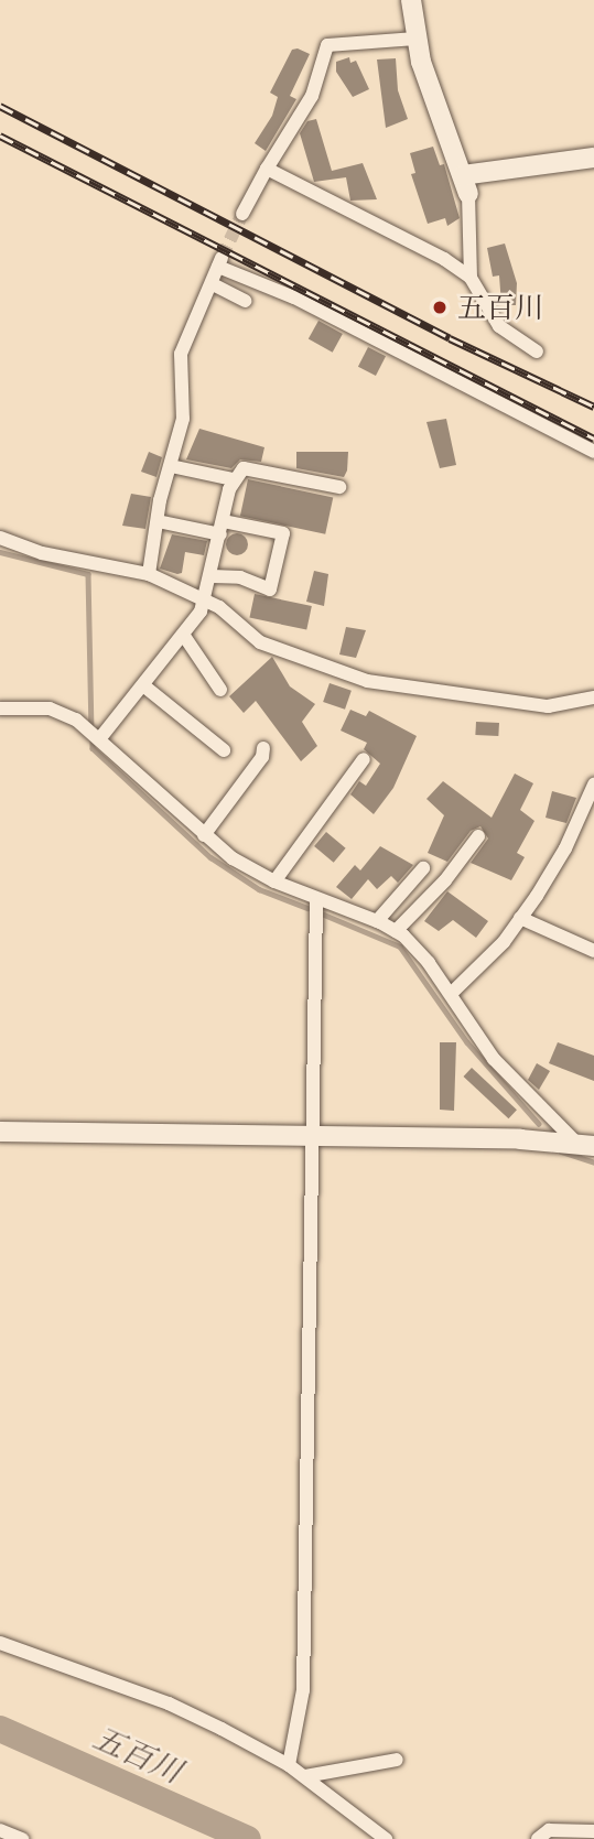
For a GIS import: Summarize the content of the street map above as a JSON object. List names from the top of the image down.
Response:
{
  "water": ["五百川"],
  "places": ["五百川"]
}
